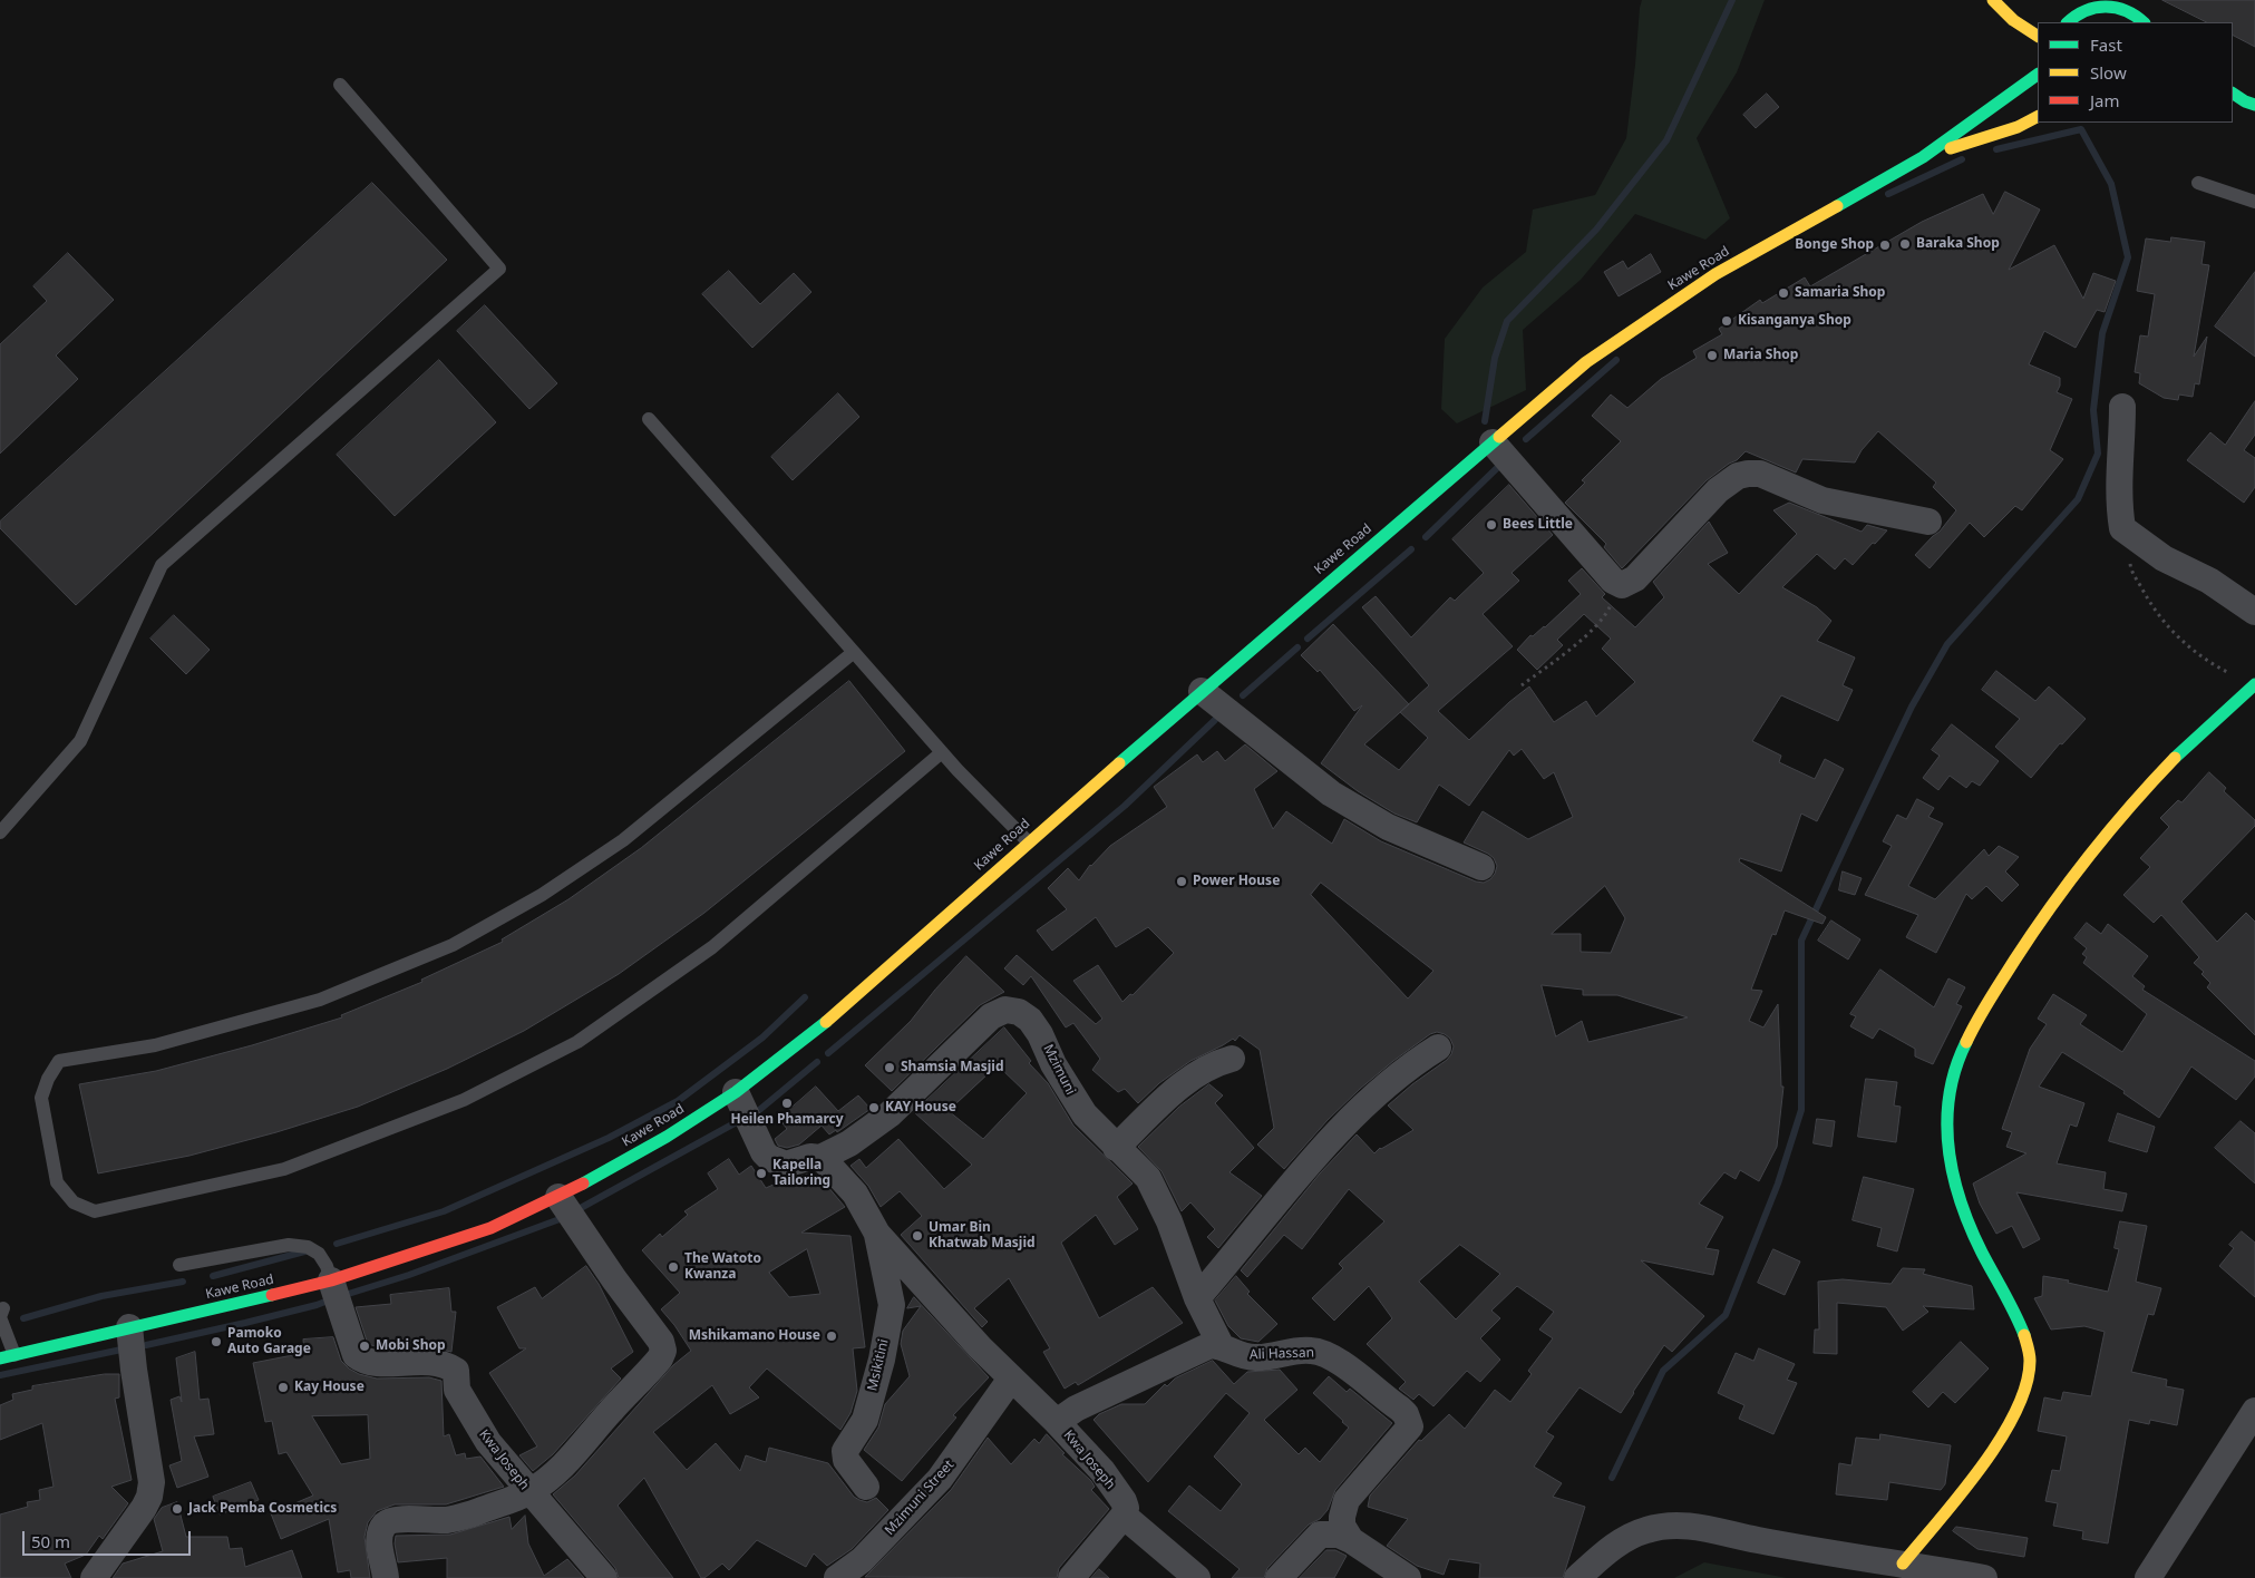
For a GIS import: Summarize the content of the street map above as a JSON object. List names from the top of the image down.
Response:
{
  "streets": {
    "main road": ["Kawe Road"],
    "street": [
      "Mzimuni",
      "Ali Hassan",
      "Msikitini",
      "Kwa Joseph",
      "Mzimuni Street"
    ]
  },
  "crossings": [
    ["Kawe Road", "Kwa Joseph"],
    ["Mzimuni", "Ali Hassan"],
    ["Mzimuni", "Msikitini"],
    ["Msikitini", "Kwa Joseph"],
    ["Msikitini", "Mzimuni Street"]
  ],
  "places": [
    "Baraka Shop",
    "Bonge Shop",
    "Samaria Shop",
    "Kisanganya Shop",
    "Maria Shop",
    "Bees Little",
    "Power House",
    "Shamsia Masjid",
    "Heilen Phamarcy",
    "KAY House",
    "Kapella Tailoring",
    "Umar Bin Khatwab Masjid",
    "The Watoto Kwanza",
    "Mshikamano House",
    "Pamoko Auto Garage",
    "Mobi Shop",
    "Kay House",
    "Jack Pemba Cosmetics"
  ],
  "legend": ["Fast", "Slow", "Jam"],
  "scale_bar": "50 m"
}
